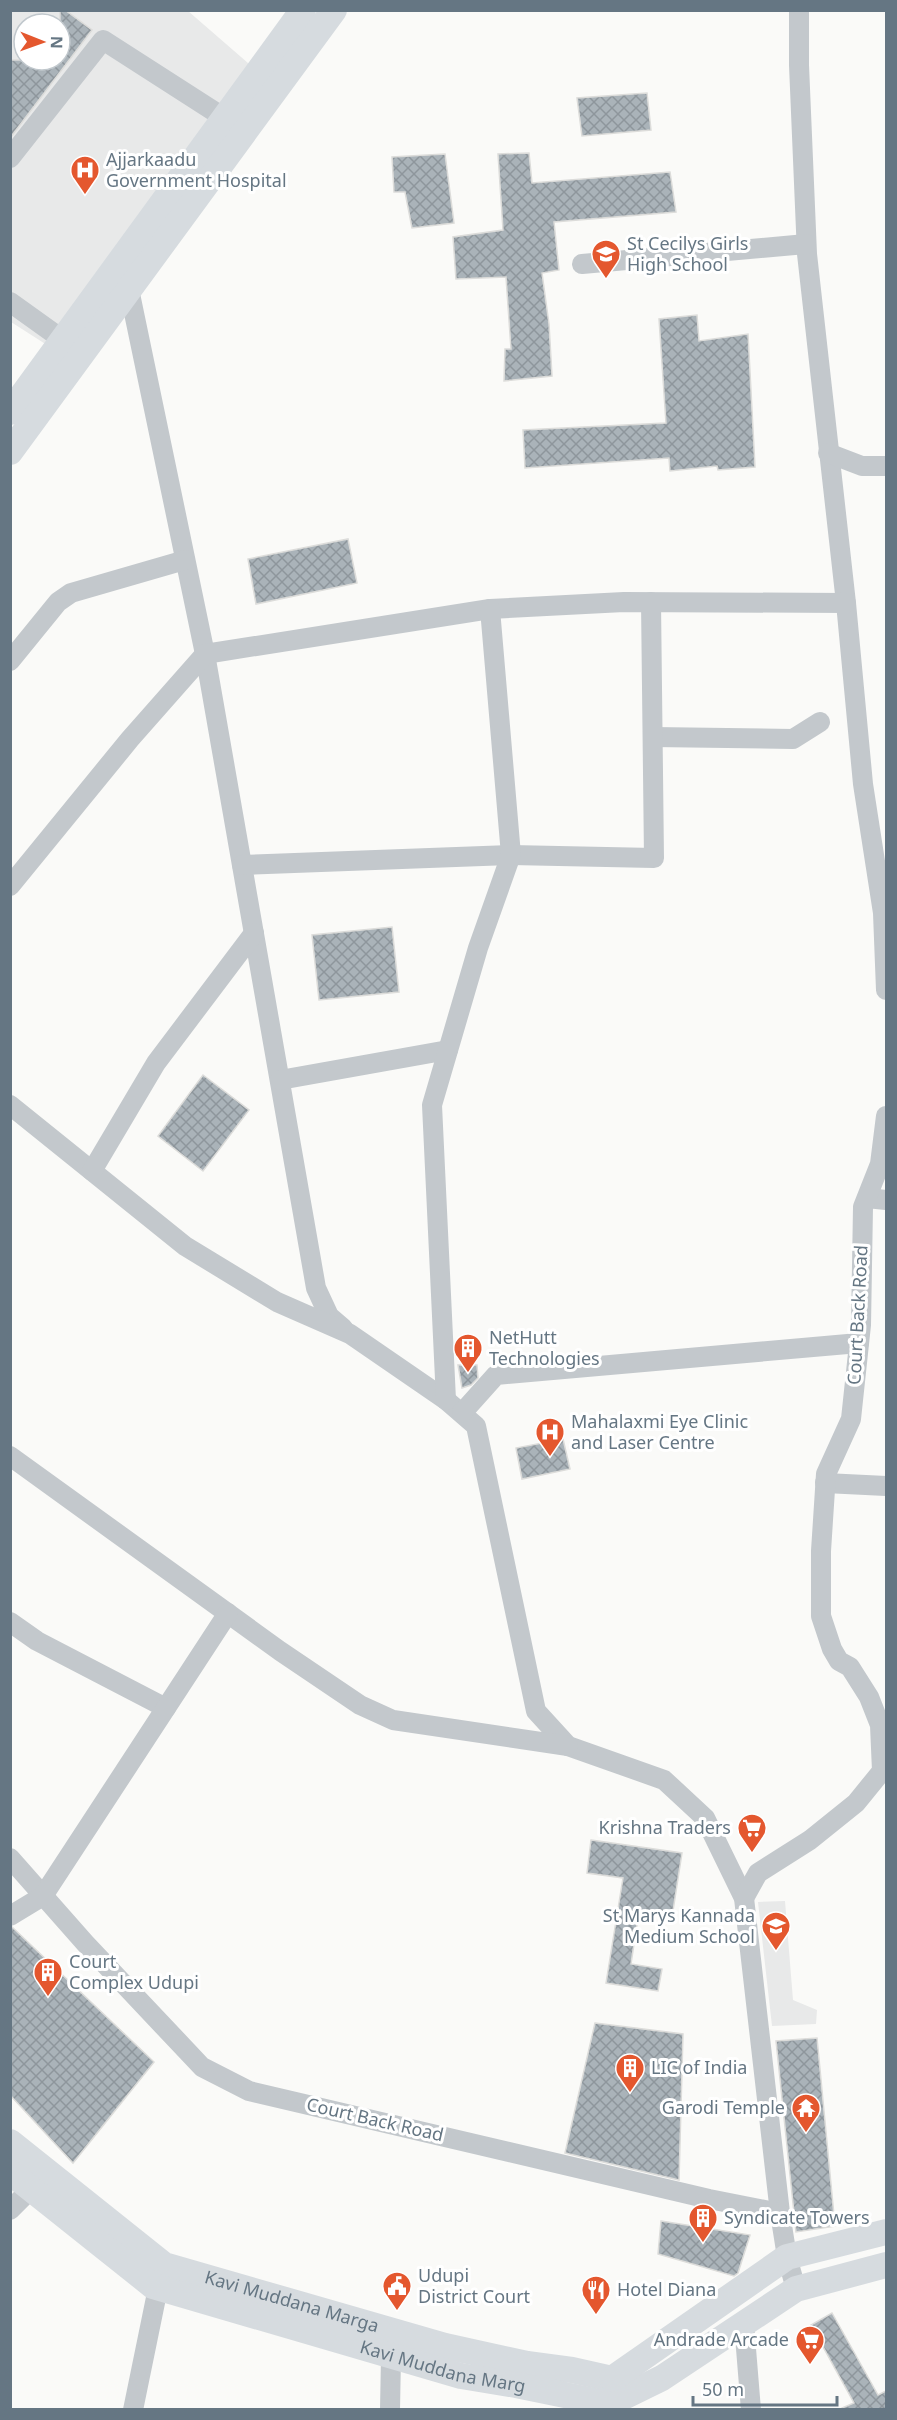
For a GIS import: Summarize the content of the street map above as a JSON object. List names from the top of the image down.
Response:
{
  "streets": {
    "main road": ["Kavi Muddana Marga", "Kavi Muddana Marg"],
    "street": ["Court Back Road"]
  },
  "crossings": [
    ["Kavi Muddana Marga", "Kavi Muddana Marg"]
  ],
  "places": {
    "hospital": ["Ajjarkaadu Government Hospital", "Mahalaxmi Eye Clinic and Laser Centre"],
    "school or university": ["St Cecilys Girls High School", "St Marys Kannada Medium School"],
    "building": [
      "NetHutt Technologies",
      "Court Complex Udupi",
      "LIC of India",
      "Syndicate Towers"
    ],
    "supermarket": ["Krishna Traders", "Andrade Arcade"],
    "temple": ["Garodi Temple"],
    "public building": ["Udupi District Court"],
    "restaurant": ["Hotel Diana"]
  },
  "scale_bar": "50 m",
  "north": "right"
}
